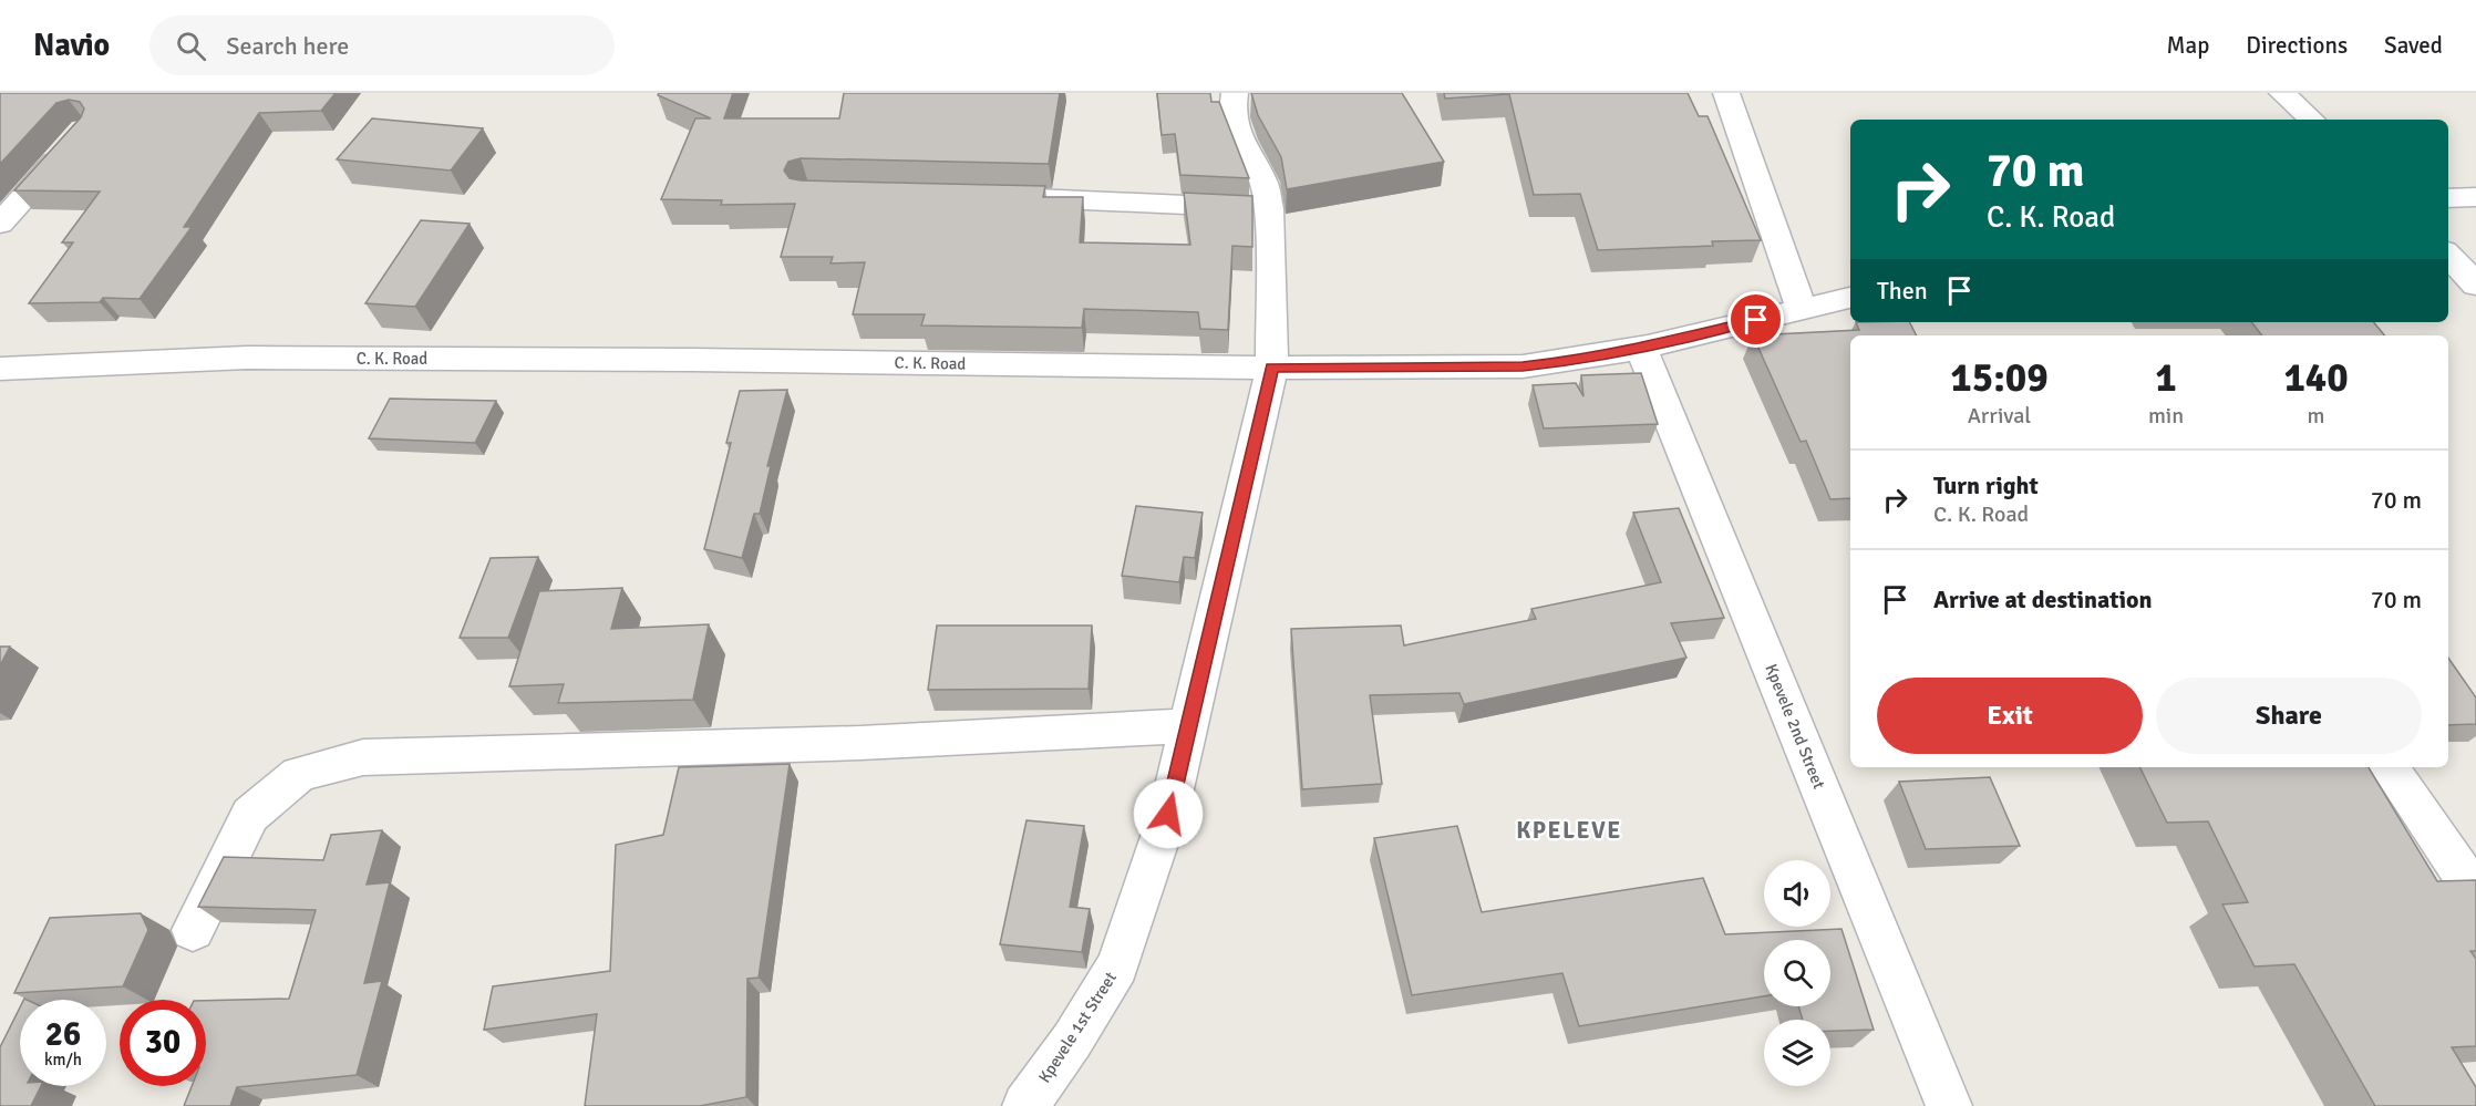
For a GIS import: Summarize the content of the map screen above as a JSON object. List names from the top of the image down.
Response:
{
  "streets": {
    "street": ["C. K. Road", "Kpevele 2nd Street", "Kpevele 1st Street"]
  },
  "crossings": [
    ["C. K. Road", "Kpevele 2nd Street"],
    ["C. K. Road", "Kpevele 1st Street"]
  ],
  "districts": ["KPELEVE"],
  "page": {
    "header": "Navio",
    "search": "Search here",
    "nav": ["Map", "Directions", "Saved"],
    "turn": ["70 m", "C. K. Road"],
    "then": "Then",
    "eta": [
      "15:09",
      "Arrival",
      "1",
      "min",
      "140",
      "m"
    ],
    "list": [
      {
        "name": "Turn right",
        "note": "C. K. Road",
        "value": "70 m"
      },
      {
        "name": "Arrive at destination",
        "value": "70 m"
      }
    ],
    "buttons": ["Exit", "Share"],
    "speed": "26 km/h",
    "limit": "30"
  }
}
